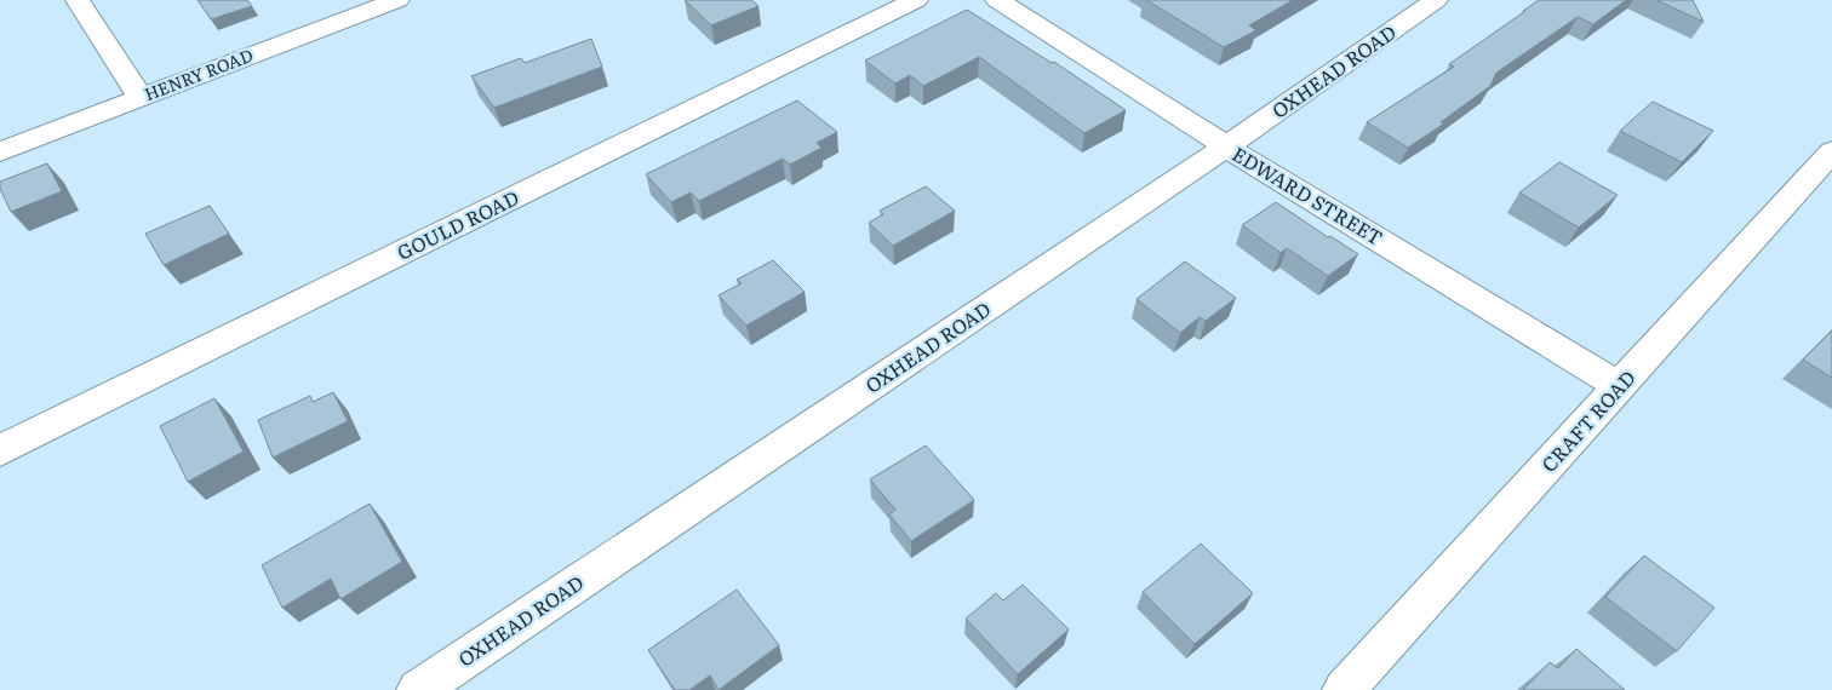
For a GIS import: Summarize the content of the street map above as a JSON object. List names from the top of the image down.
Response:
{
  "streets": {
    "street": [
      "OXHEAD ROAD",
      "HENRY ROAD",
      "EDWARD STREET",
      "GOULD ROAD",
      "CRAFT ROAD"
    ]
  },
  "crossings": [
    ["OXHEAD ROAD", "EDWARD STREET"],
    ["EDWARD STREET", "CRAFT ROAD"]
  ]
}
